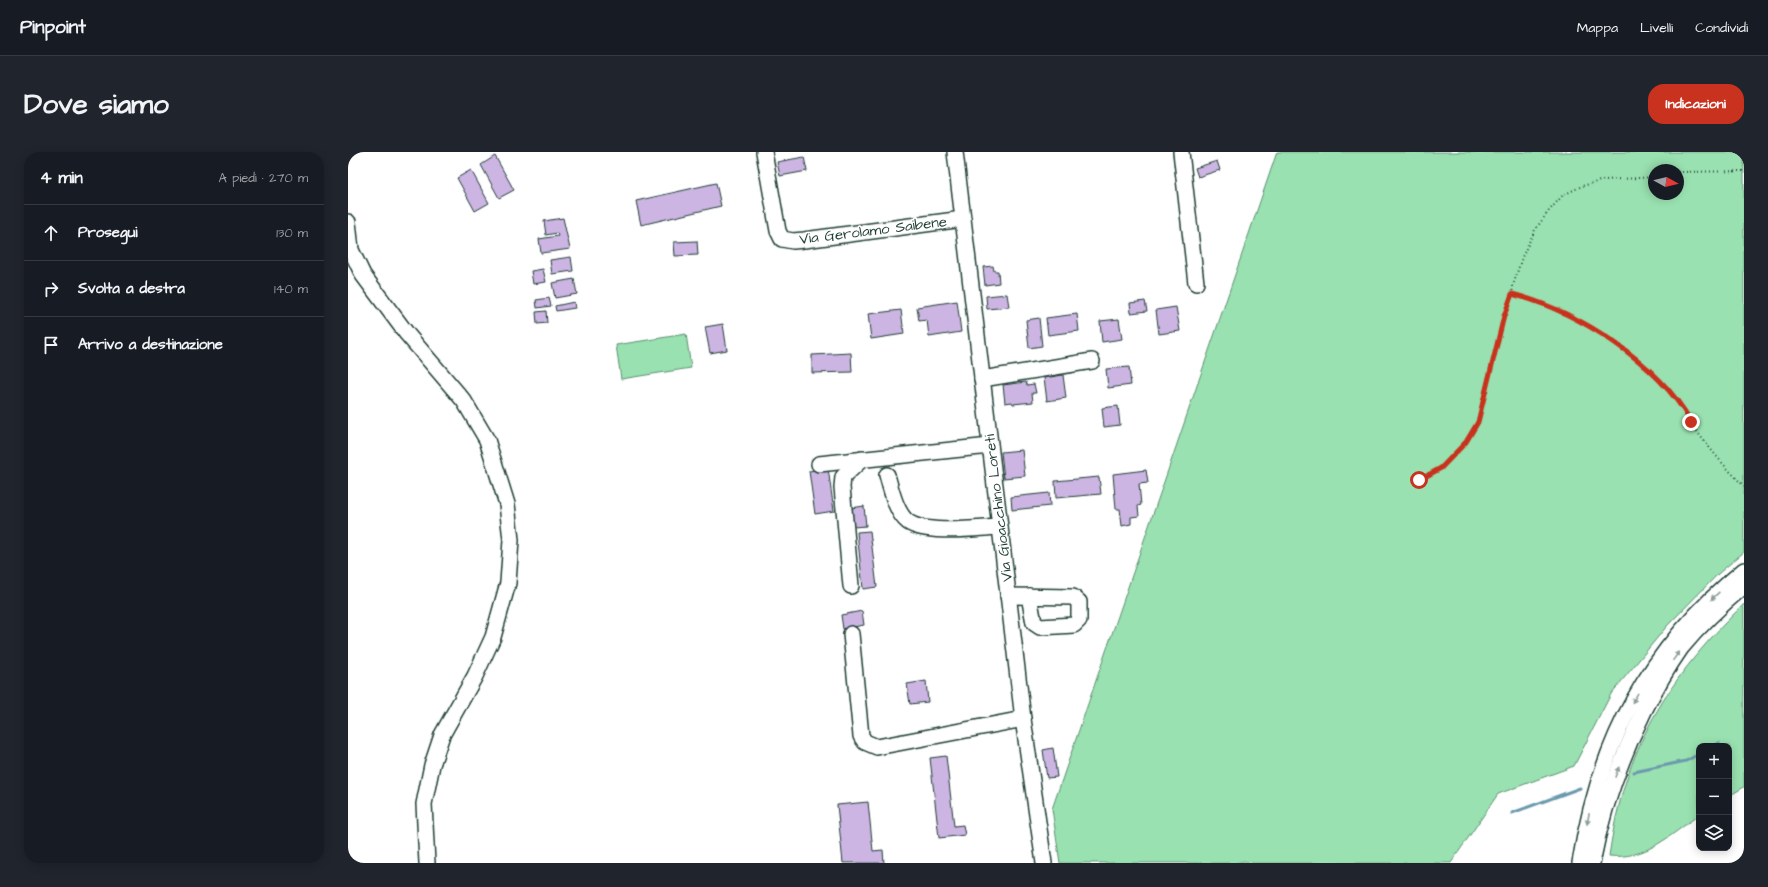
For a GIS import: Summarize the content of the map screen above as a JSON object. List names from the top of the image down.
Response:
{
  "streets": {
    "street": ["Via Gerolamo Saibene", "Via Gioacchino Loreti"]
  },
  "crossings": [
    ["Via Gerolamo Saibene", "Via Gioacchino Loreti"]
  ],
  "north": "right",
  "page": {
    "header": "Pinpoint",
    "nav": ["Mappa", "Livelli", "Condividi"],
    "buttons": "Indicazioni",
    "title": "Dove siamo",
    "heading": ["4 min", "A piedi · 270 m"],
    "list": [
      ["Prosegui", "130 m"],
      ["Svolta a destra", "140 m"],
      "Arrivo a destinazione"
    ],
    "map_buttons": ["+", "−"]
  }
}
